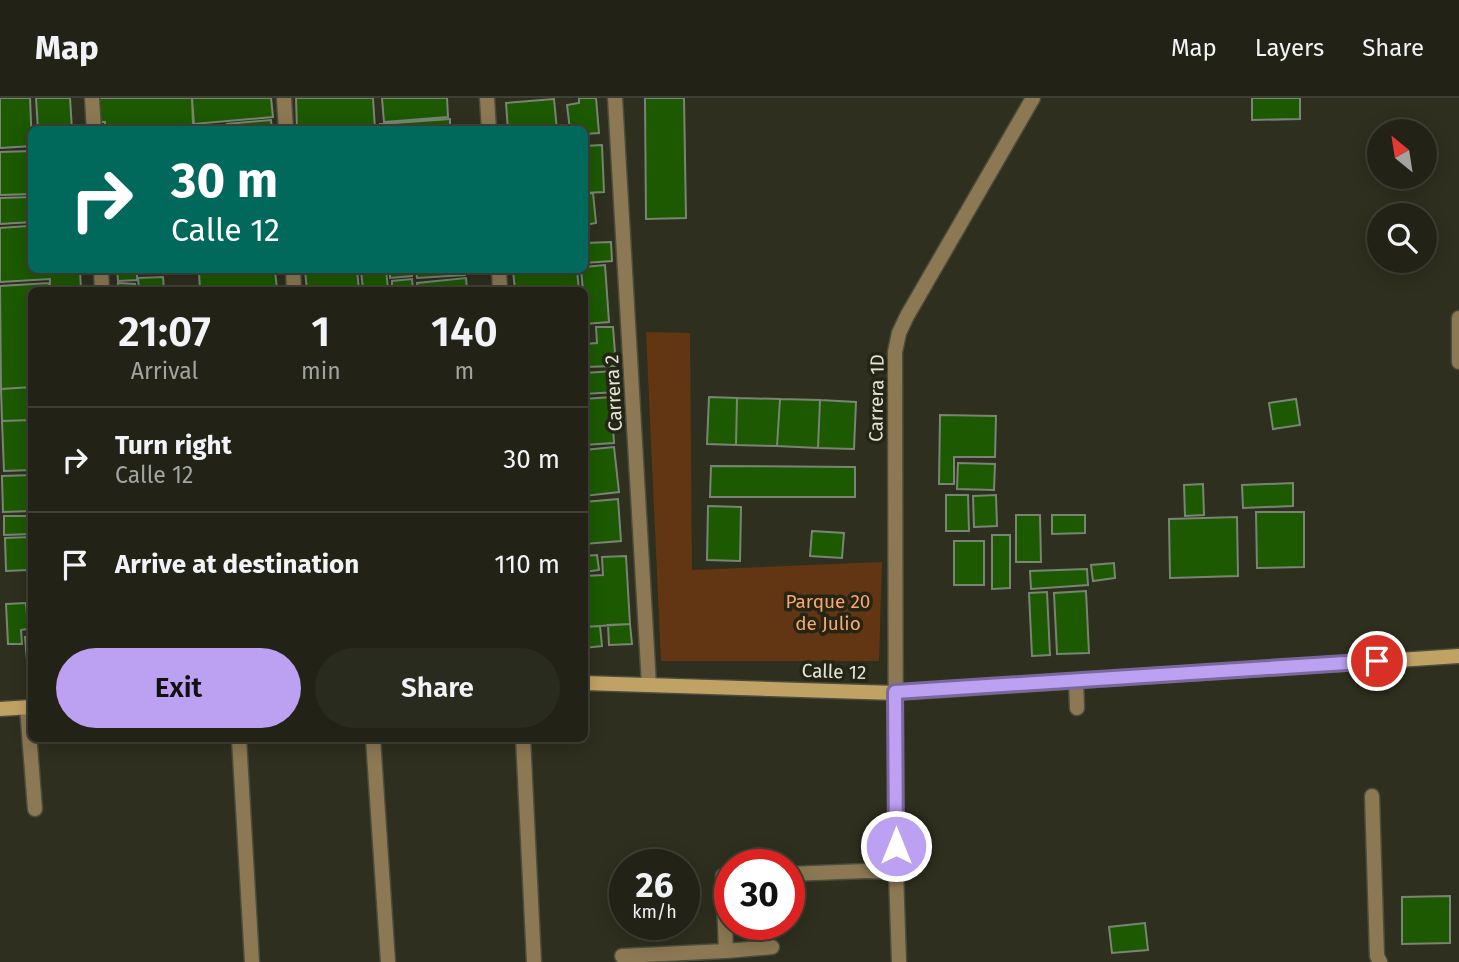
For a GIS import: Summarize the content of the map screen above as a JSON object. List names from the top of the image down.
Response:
{
  "streets": {
    "street": ["Carrera 2", "Carrera 1D", "Calle 12"]
  },
  "crossings": [
    ["Carrera 2", "Calle 12"],
    ["Carrera 1D", "Calle 12"]
  ],
  "parks": ["Parque 20 de Julio"],
  "north": "top left",
  "page": {
    "header": "Map",
    "nav": ["Map", "Layers", "Share"],
    "turn": ["30 m", "Calle 12"],
    "eta": [
      "21:07",
      "Arrival",
      "1",
      "min",
      "140",
      "m"
    ],
    "list": [
      {
        "name": "Turn right",
        "note": "Calle 12",
        "value": "30 m"
      },
      {
        "name": "Arrive at destination",
        "value": "110 m"
      }
    ],
    "buttons": ["Exit", "Share"],
    "speed": "26 km/h",
    "limit": "30"
  }
}
